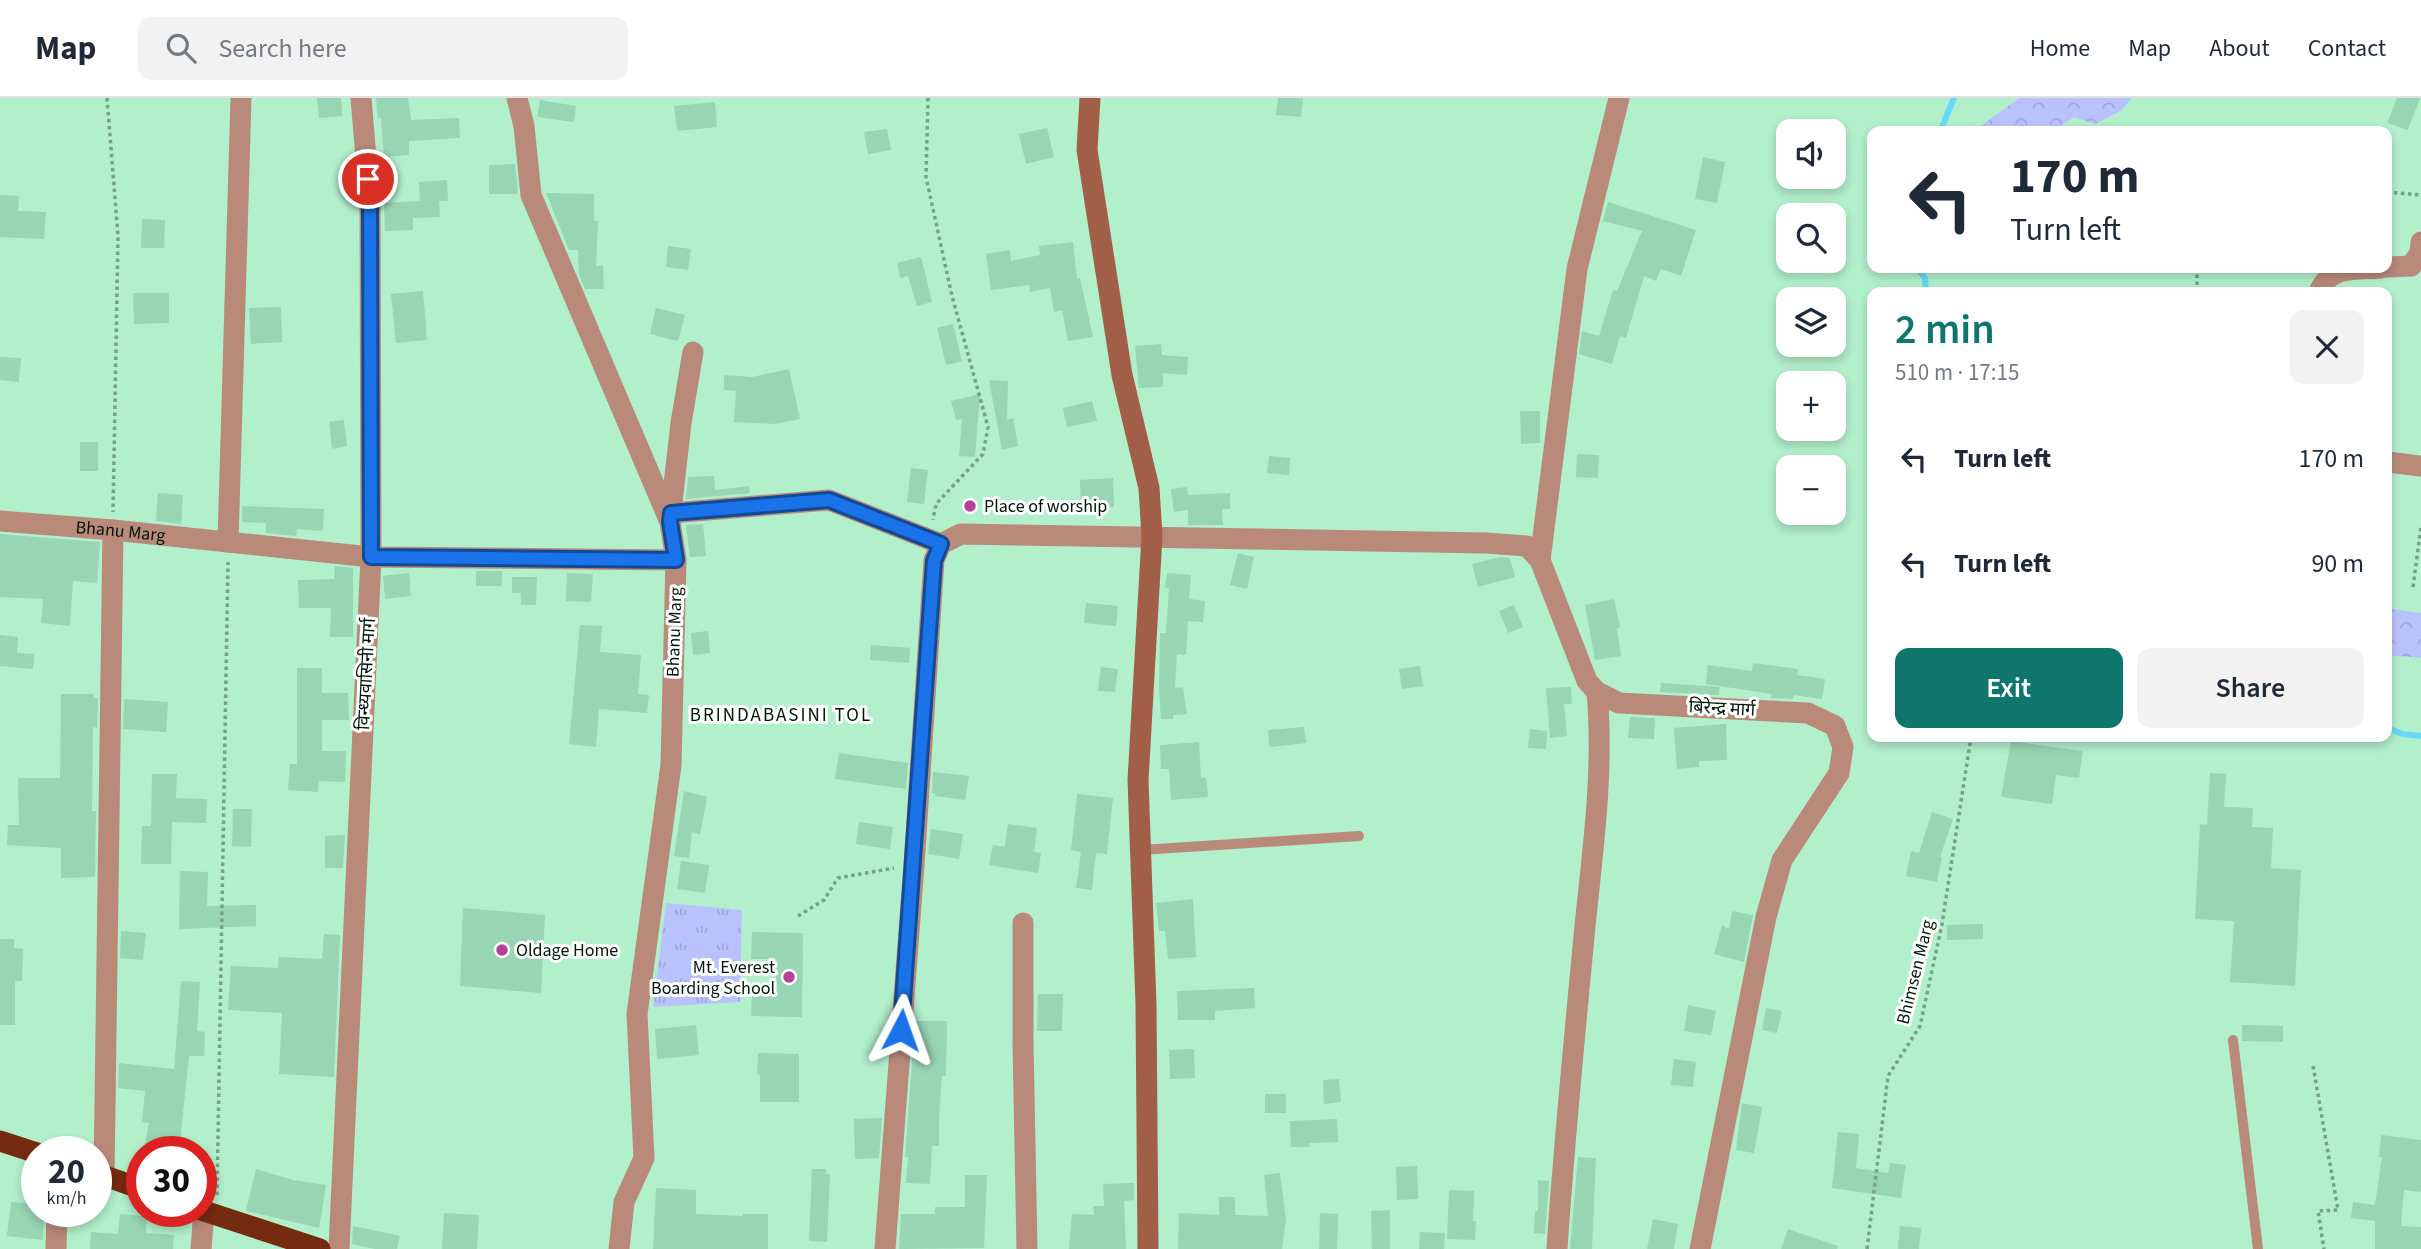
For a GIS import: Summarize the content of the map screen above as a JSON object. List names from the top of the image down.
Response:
{
  "streets": {
    "street": ["Bhanu Marg", "विन्ध्यवासिनी मार्ग", "बिरेन्द्र मार्ग"],
    "path": ["Bhimsen Marg"]
  },
  "crossings": [
    ["Bhanu Marg", "विन्ध्यवासिनी मार्ग"]
  ],
  "districts": ["BRINDABASINI TOL"],
  "places": ["Place of worship", "Oldage Home", "Mt. Everest Boarding School"],
  "page": {
    "header": "Map",
    "search": "Search here",
    "nav": [
      "Home",
      "Map",
      "About",
      "Contact"
    ],
    "map_buttons": ["+", "−"],
    "turn": ["170 m", "Turn left"],
    "heading": ["2 min", "510 m · 17:15"],
    "list": [
      {
        "name": "Turn left",
        "value": "170 m"
      },
      {
        "name": "Turn left",
        "value": "90 m"
      }
    ],
    "buttons": ["Exit", "Share"],
    "speed": "20 km/h",
    "limit": "30"
  }
}
